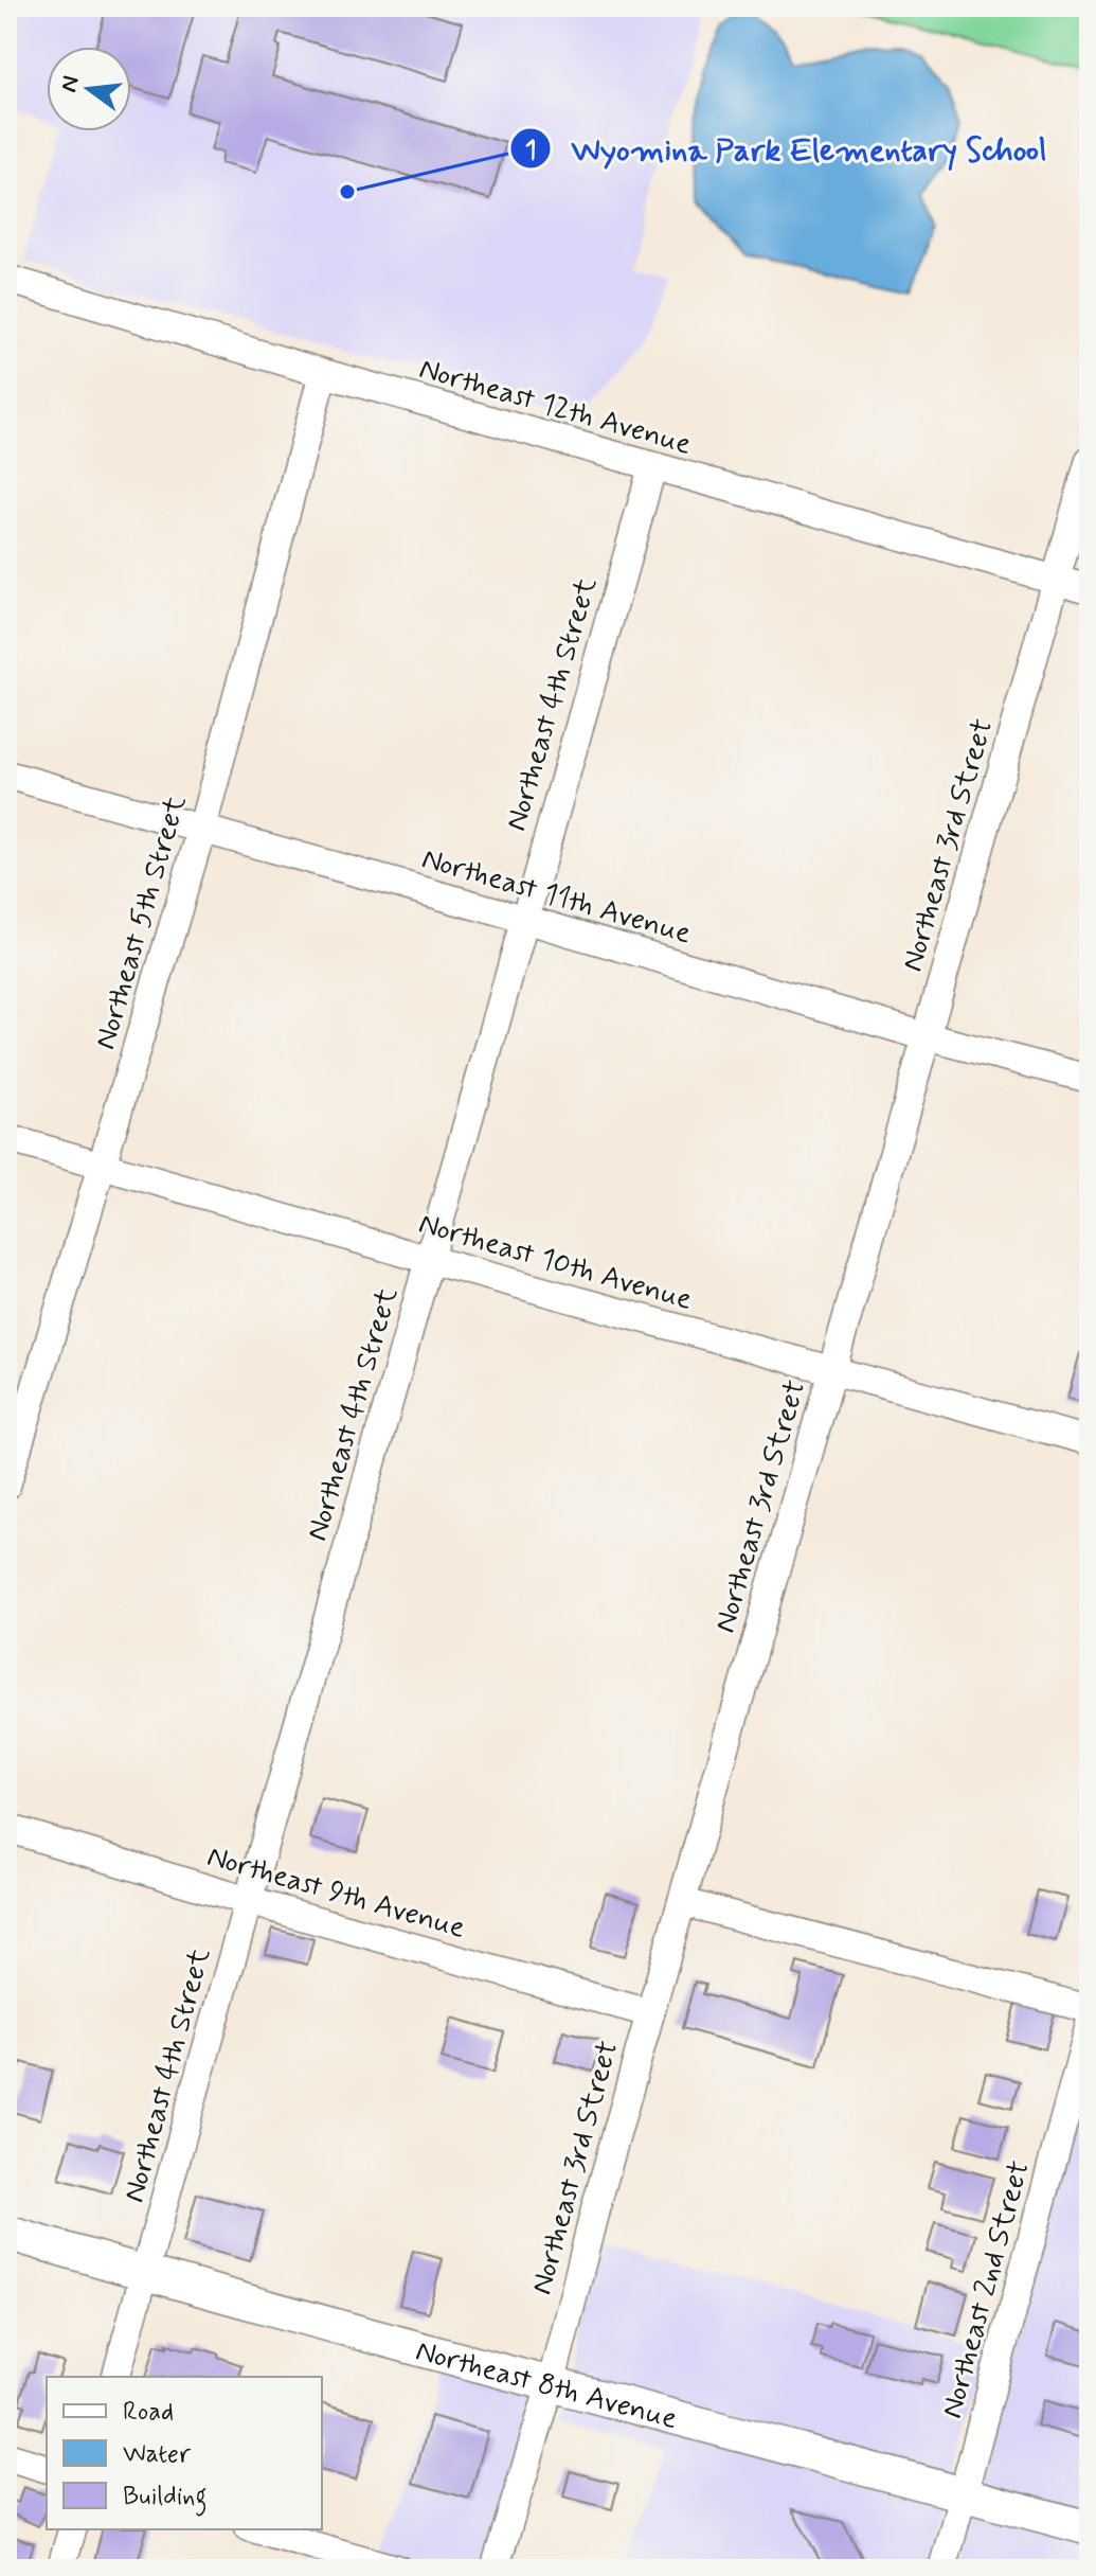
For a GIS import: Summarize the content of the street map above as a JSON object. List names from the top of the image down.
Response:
{
  "streets": {
    "main road": ["Northeast 8th Avenue"],
    "street": [
      "Northeast 12th Avenue",
      "Northeast 4th Street",
      "Northeast 3rd Street",
      "Northeast 11th Avenue",
      "Northeast 5th Street",
      "Northeast 10th Avenue",
      "Northeast 9th Avenue",
      "Northeast 2nd Street"
    ]
  },
  "crossings": [
    ["Northeast 12th Avenue", "Northeast 4th Street"],
    ["Northeast 12th Avenue", "Northeast 3rd Street"],
    ["Northeast 12th Avenue", "Northeast 5th Street"],
    ["Northeast 4th Street", "Northeast 11th Avenue"],
    ["Northeast 4th Street", "Northeast 10th Avenue"],
    ["Northeast 4th Street", "Northeast 9th Avenue"],
    ["Northeast 4th Street", "Northeast 8th Avenue"],
    ["Northeast 3rd Street", "Northeast 11th Avenue"],
    ["Northeast 3rd Street", "Northeast 10th Avenue"],
    ["Northeast 3rd Street", "Northeast 9th Avenue"],
    ["Northeast 3rd Street", "Northeast 8th Avenue"],
    ["Northeast 11th Avenue", "Northeast 5th Street"],
    ["Northeast 5th Street", "Northeast 10th Avenue"],
    ["Northeast 2nd Street", "Northeast 8th Avenue"]
  ],
  "places": ["Wyomina Park Elementary School"],
  "legend": ["Road", "Water", "Building"],
  "north": "left"
}
